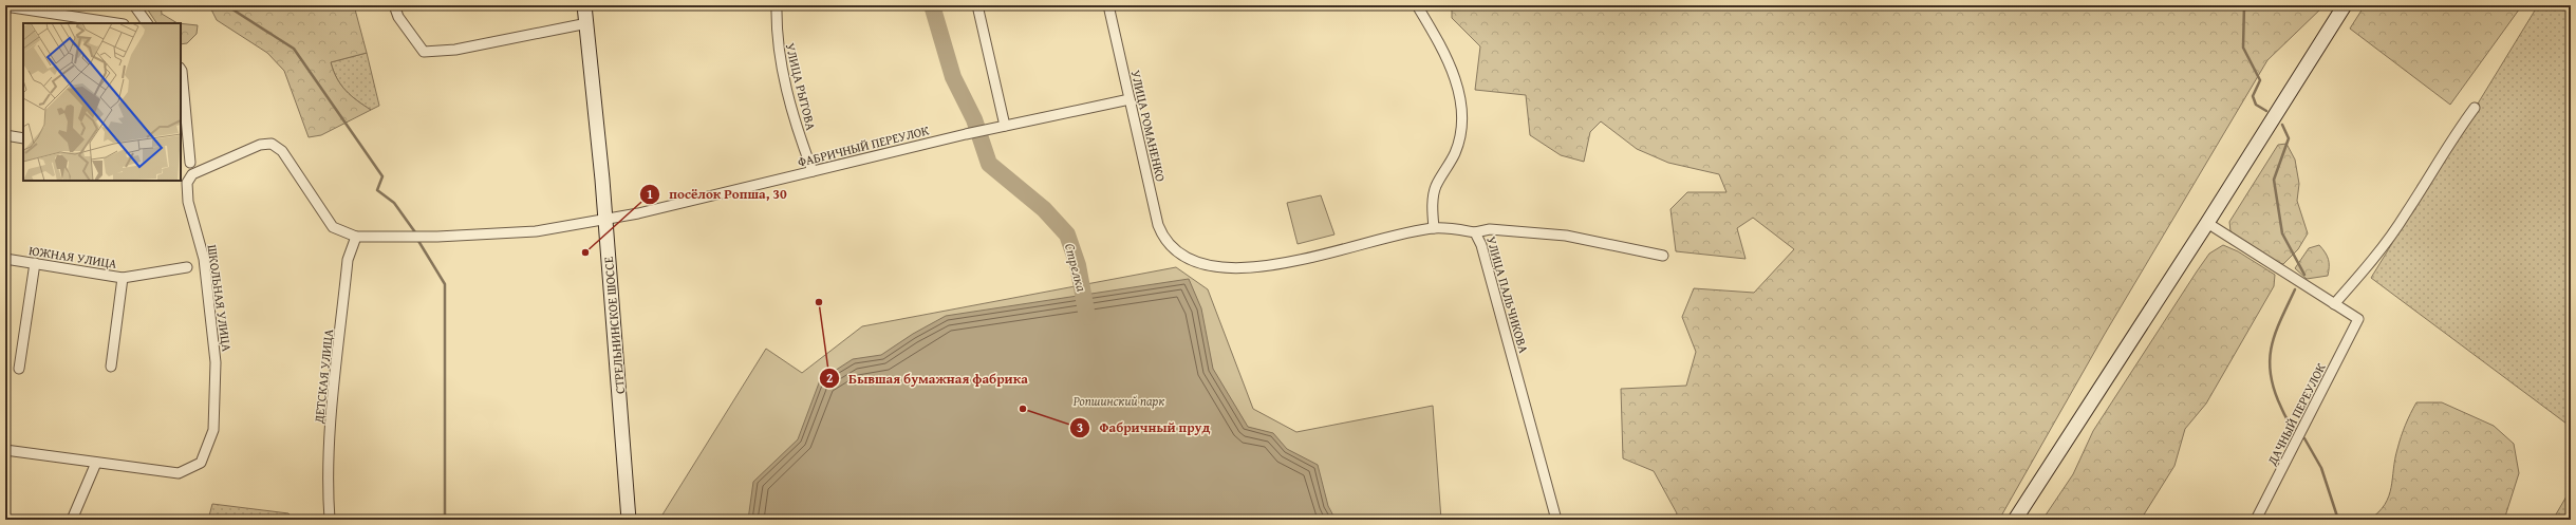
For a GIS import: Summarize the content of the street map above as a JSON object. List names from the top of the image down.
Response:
{
  "streets": {
    "main road": ["СТРЕЛЬНИНСКОЕ ШОССЕ"],
    "street": [
      "УЛИЦА РЫТОВА",
      "УЛИЦА РОМАНЕНКО",
      "ФАБРИЧНЫЙ ПЕРЕУЛОК",
      "ЮЖНАЯ УЛИЦА",
      "УЛИЦА ПАЛЬЧИКОВА",
      "ШКОЛЬНАЯ УЛИЦА",
      "ДЕТСКАЯ УЛИЦА",
      "ДАЧНЫЙ ПЕРЕУЛОК"
    ]
  },
  "crossings": [
    ["УЛИЦА РЫТОВА", "ФАБРИЧНЫЙ ПЕРЕУЛОК"],
    ["УЛИЦА РОМАНЕНКО", "ФАБРИЧНЫЙ ПЕРЕУЛОК"],
    ["УЛИЦА РОМАНЕНКО", "УЛИЦА ПАЛЬЧИКОВА"],
    ["ФАБРИЧНЫЙ ПЕРЕУЛОК", "СТРЕЛЬНИНСКОЕ ШОССЕ"]
  ],
  "water": ["Стрелка"],
  "parks": ["Ропшинский парк"],
  "places": ["посёлок Ропша, 30", "Бывшая бумажная фабрика", "Фабричный пруд"]
}
